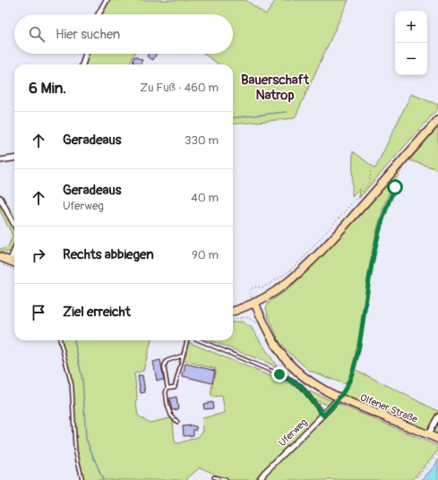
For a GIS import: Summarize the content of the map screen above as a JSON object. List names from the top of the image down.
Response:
{
  "streets": {
    "main road": ["Olfener Straße"],
    "street": ["Uferweg"]
  },
  "crossings": [
    ["Olfener Straße", "Uferweg"]
  ],
  "districts": ["Bauerschaft Natrop"],
  "page": {
    "map_buttons": ["+", "−"],
    "search": "Hier suchen",
    "heading": ["6 Min.", "Zu Fuß · 460 m"],
    "list": [
      ["Geradeaus", "330 m"],
      ["Geradeaus", "Uferweg", "40 m"],
      ["Rechts abbiegen", "90 m"],
      "Ziel erreicht"
    ]
  }
}
